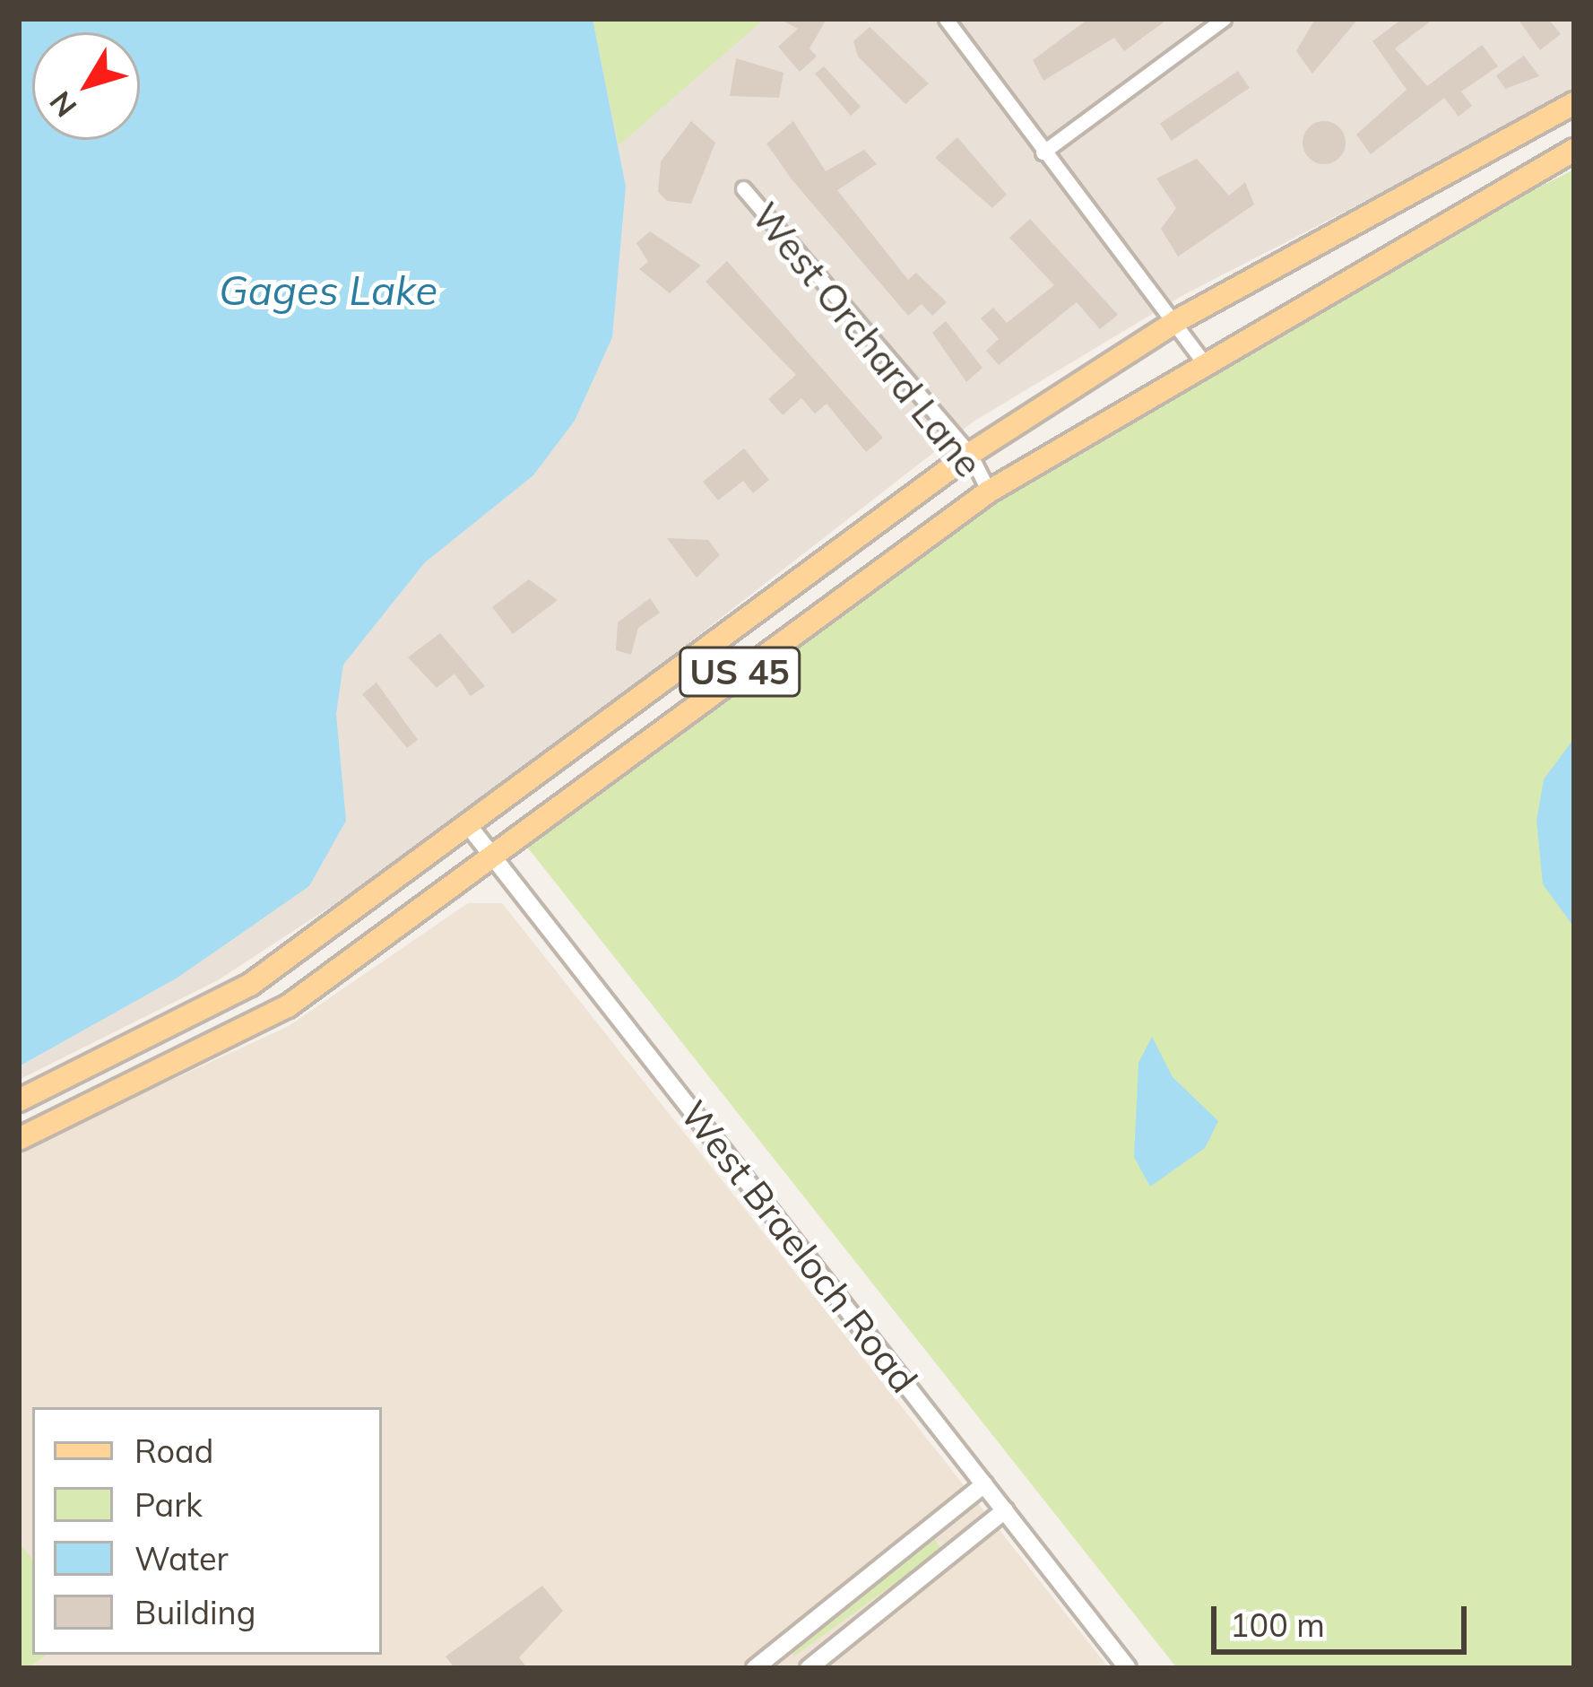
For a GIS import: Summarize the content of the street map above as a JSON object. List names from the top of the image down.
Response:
{
  "streets": {
    "main road": ["US 45"],
    "street": ["West Orchard Lane", "West Braeloch Road"]
  },
  "crossings": [
    ["West Orchard Lane", "US 45"],
    ["US 45", "West Braeloch Road"]
  ],
  "water": ["Gages Lake"],
  "legend": [
    "Road",
    "Park",
    "Water",
    "Building"
  ],
  "scale_bar": "100 m",
  "north": "bottom left"
}
